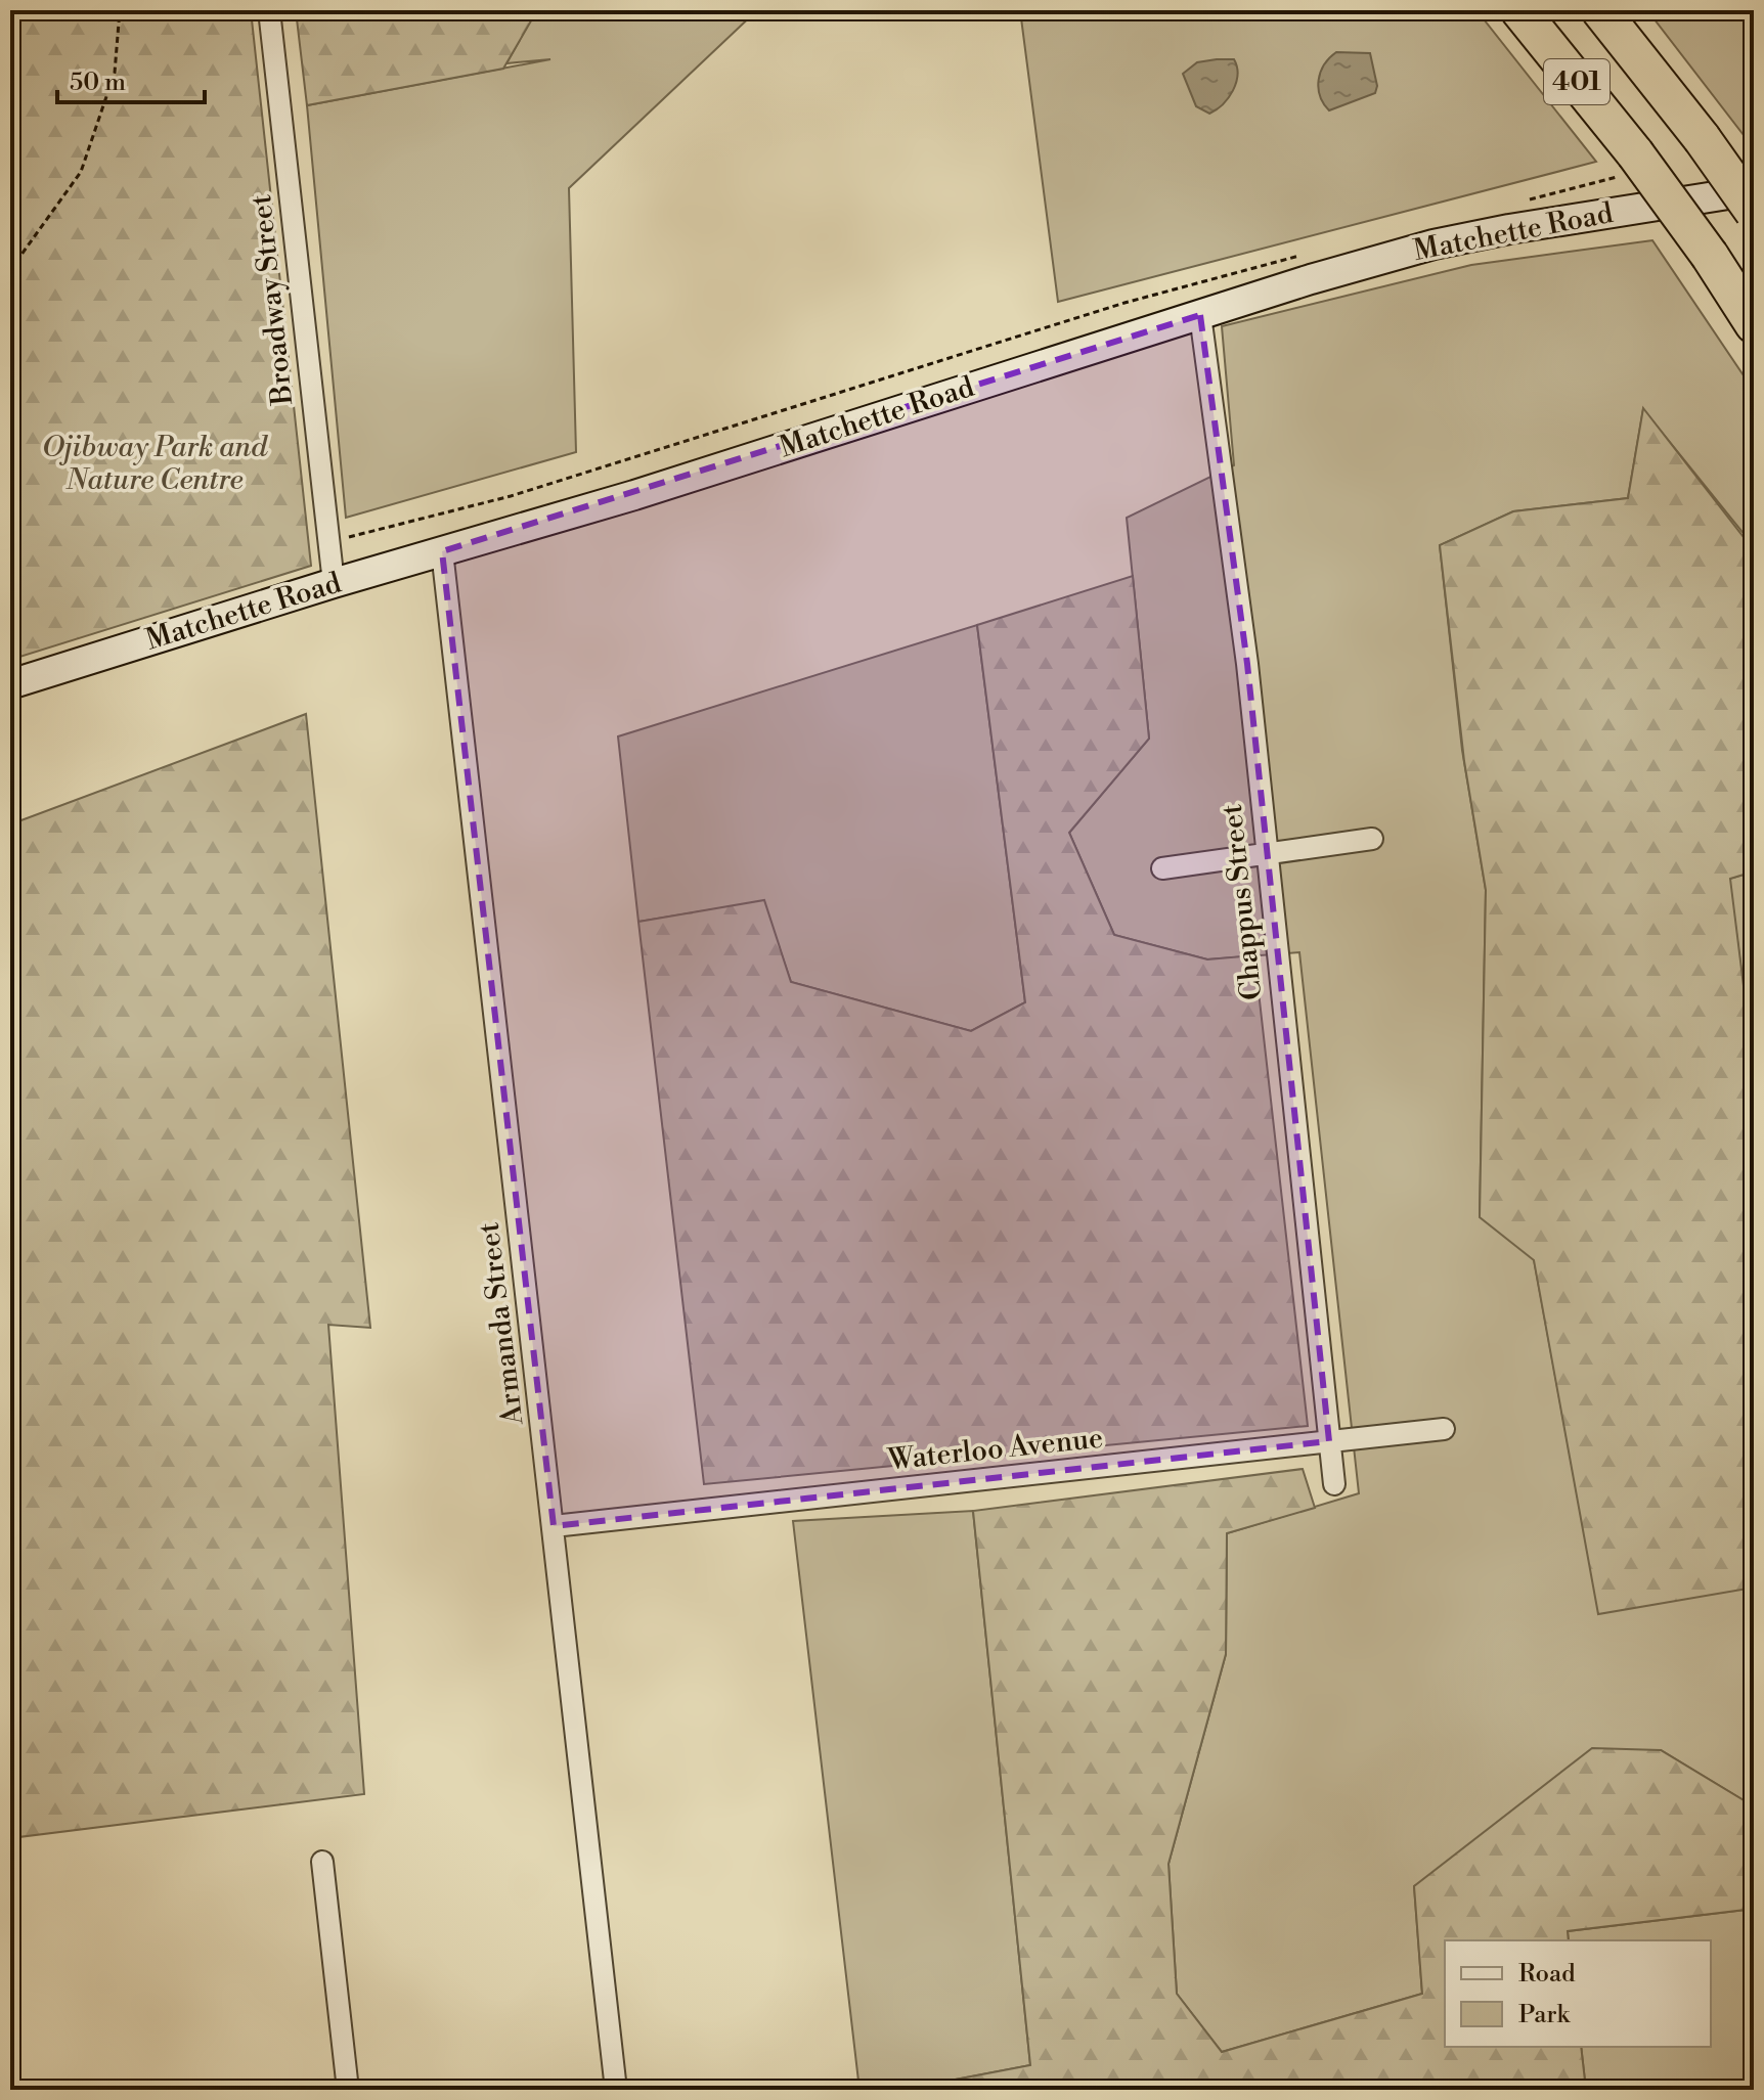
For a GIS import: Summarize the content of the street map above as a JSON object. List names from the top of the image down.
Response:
{
  "streets": {
    "highway": ["401"],
    "street": [
      "Matchette Road",
      "Broadway Street",
      "Chappus Street",
      "Armanda Street",
      "Waterloo Avenue"
    ]
  },
  "crossings": [
    ["Matchette Road", "Broadway Street"],
    ["Matchette Road", "Chappus Street"],
    ["Matchette Road", "Armanda Street"],
    ["Chappus Street", "Waterloo Avenue"],
    ["Armanda Street", "Waterloo Avenue"]
  ],
  "parks": ["Ojibway Park and Nature Centre"],
  "legend": ["Road", "Park"],
  "scale_bar": "50 m"
}
